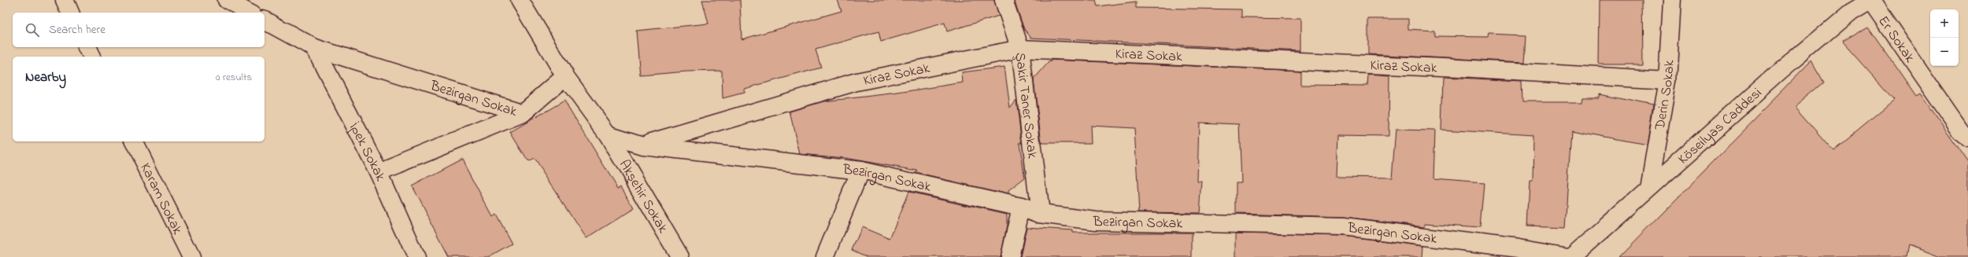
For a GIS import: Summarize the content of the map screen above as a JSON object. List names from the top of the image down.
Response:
{
  "streets": {
    "street": [
      "Er Sokak",
      "Kiraz Sokak",
      "Derin Sokak",
      "Bezirgan Sokak",
      "Şakir Taner Sokak",
      "Köseilyas Caddesi",
      "İpek Sokak",
      "Akşehir Sokak",
      "Karam Sokak"
    ]
  },
  "crossings": [
    ["Er Sokak", "Köseilyas Caddesi"],
    ["Kiraz Sokak", "Derin Sokak"],
    ["Kiraz Sokak", "Bezirgan Sokak"],
    ["Kiraz Sokak", "Şakir Taner Sokak"],
    ["Derin Sokak", "Köseilyas Caddesi"],
    ["Bezirgan Sokak", "Şakir Taner Sokak"],
    ["Bezirgan Sokak", "İpek Sokak"],
    ["Bezirgan Sokak", "Akşehir Sokak"]
  ],
  "page": {
    "map_buttons": ["+", "−"],
    "search": "Search here",
    "heading": ["Nearby", "0 results"]
  }
}
